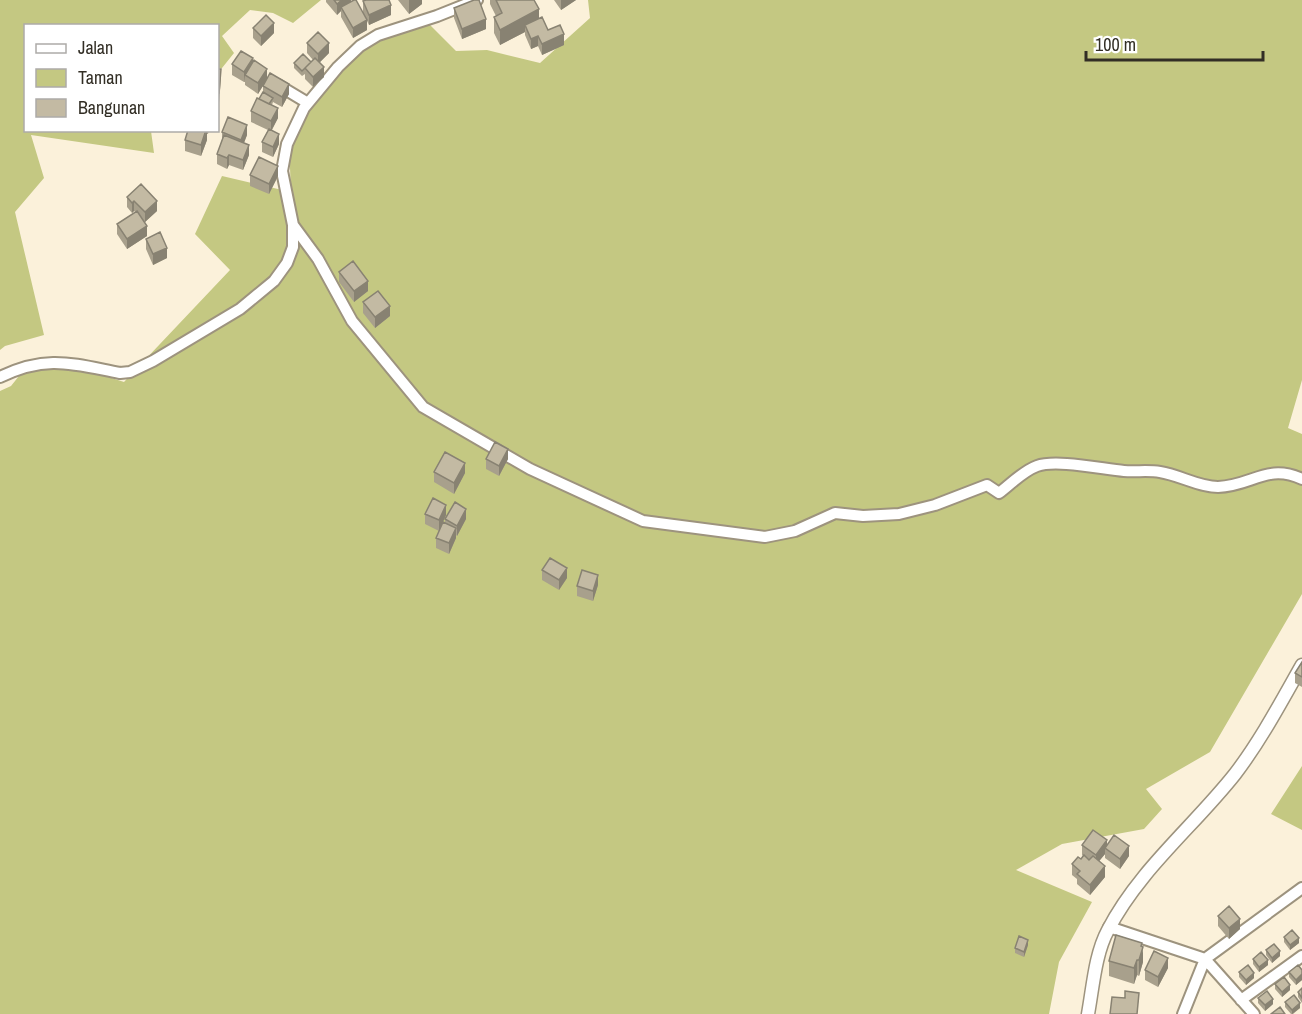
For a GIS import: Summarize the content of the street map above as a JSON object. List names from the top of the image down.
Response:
{
  "legend": ["Jalan", "Taman", "Bangunan"],
  "scale_bar": "100 m"
}
